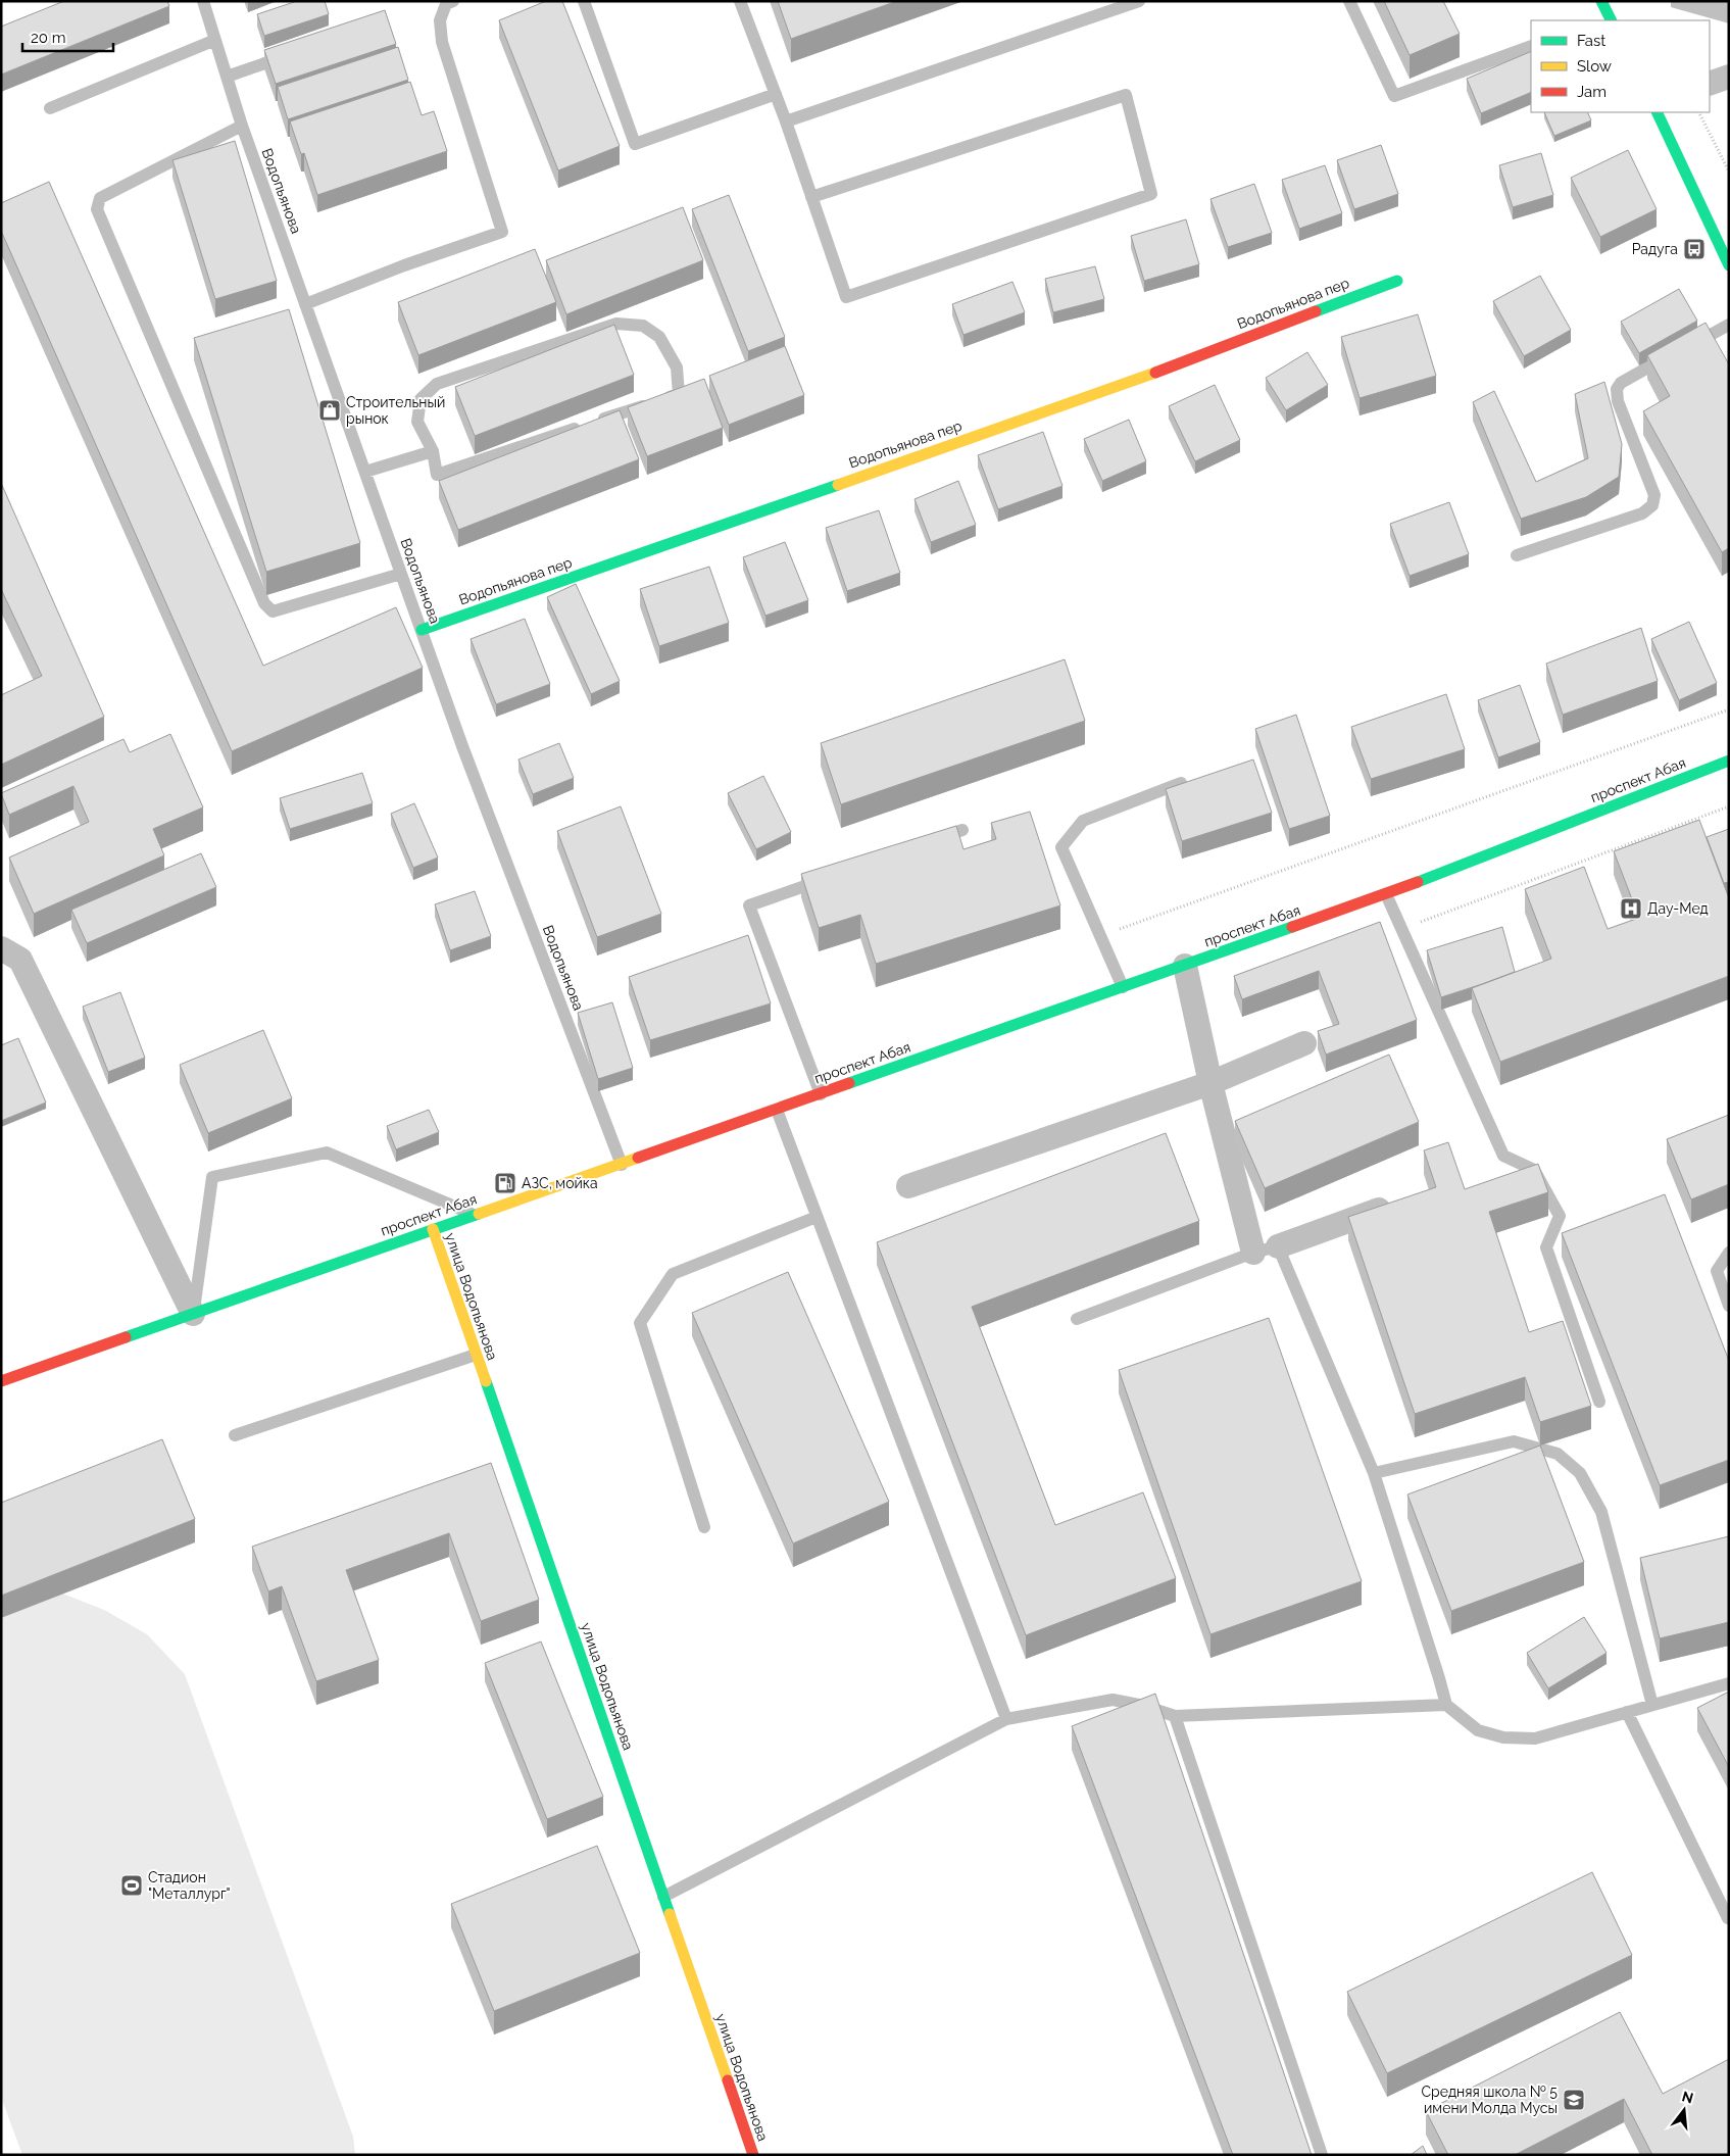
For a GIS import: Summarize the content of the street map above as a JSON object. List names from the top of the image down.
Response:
{
  "streets": {
    "main road": ["Водопьянова пер", "проспект Абая", "улица Водопьянова"],
    "lane": ["Водопьянова"]
  },
  "crossings": [
    ["Водопьянова", "Водопьянова пер"],
    ["Водопьянова", "проспект Абая"],
    ["проспект Абая", "улица Водопьянова"]
  ],
  "places": {
    "bus stop": ["Радуга"],
    "shop": ["Строительный рынок"],
    "hospital": ["Дау-Мед"],
    "fuel station": ["АЗС, мойка"],
    "sports": ["Стадион \"Металлург\""],
    "school or university": ["Средняя школа № 5 имени Молда Мусы"]
  },
  "legend": ["Fast", "Slow", "Jam"],
  "scale_bar": "20 m",
  "north": "top"
}
